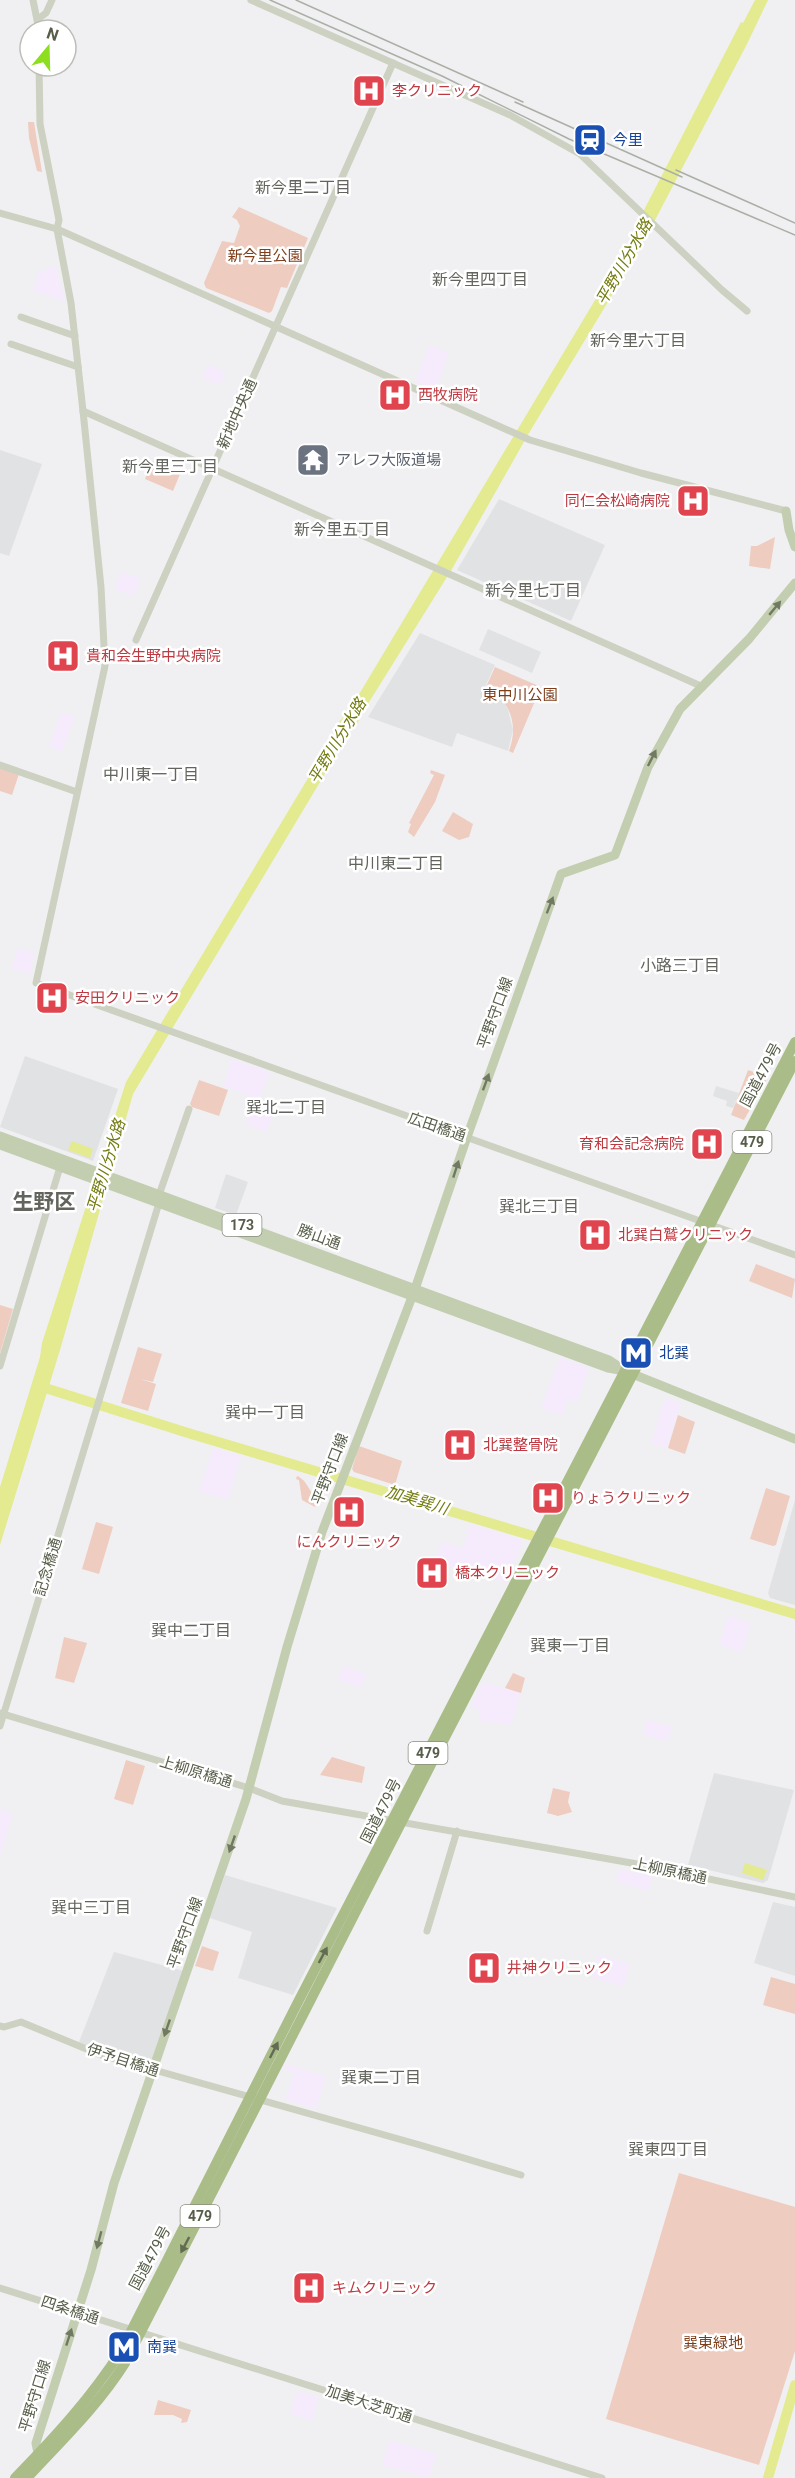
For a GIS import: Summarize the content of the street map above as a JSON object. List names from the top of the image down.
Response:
{
  "streets": {
    "highway": ["国道479号", "479"],
    "main road": ["平野守口線", "173", "勝山通"],
    "street": [
      "新地中央通",
      "広田橋通",
      "記念橋通",
      "上柳原橋通",
      "伊予目橋通",
      "四条橋通",
      "加美大芝町通"
    ]
  },
  "crossings": [
    ["平野守口線", "国道479号"],
    ["平野守口線", "広田橋通"],
    ["平野守口線", "勝山通"],
    ["平野守口線", "上柳原橋通"],
    ["平野守口線", "伊予目橋通"],
    ["平野守口線", "四条橋通"],
    ["国道479号", "広田橋通"],
    ["国道479号", "勝山通"],
    ["国道479号", "上柳原橋通"],
    ["国道479号", "伊予目橋通"],
    ["国道479号", "四条橋通"],
    ["国道479号", "加美大芝町通"],
    ["勝山通", "記念橋通"],
    ["記念橋通", "上柳原橋通"],
    ["四条橋通", "加美大芝町通"]
  ],
  "districts": [
    "新今里二丁目",
    "新今里四丁目",
    "新今里六丁目",
    "新今里三丁目",
    "新今里五丁目",
    "新今里七丁目",
    "中川東一丁目",
    "中川東二丁目",
    "小路三丁目",
    "巽北二丁目",
    "生野区",
    "巽北三丁目",
    "巽中一丁目",
    "巽中二丁目",
    "巽東一丁目",
    "巽中三丁目",
    "巽東二丁目",
    "巽東四丁目"
  ],
  "water": ["平野川分水路", "加美巽川"],
  "parks": ["新今里公園", "東中川公園", "巽東緑地"],
  "places": {
    "hospital": [
      "李クリニック",
      "西牧病院",
      "同仁会松崎病院",
      "貴和会生野中央病院",
      "安田クリニック",
      "育和会記念病院",
      "北巽白鷲クリニック",
      "北巽整骨院",
      "りょうクリニック",
      "にんクリニック",
      "橋本クリニック",
      "井神クリニック",
      "キムクリニック"
    ],
    "station": ["今里"],
    "temple": ["アレフ大阪道場"],
    "metro station": ["北巽", "南巽"]
  },
  "north": "top"
}
